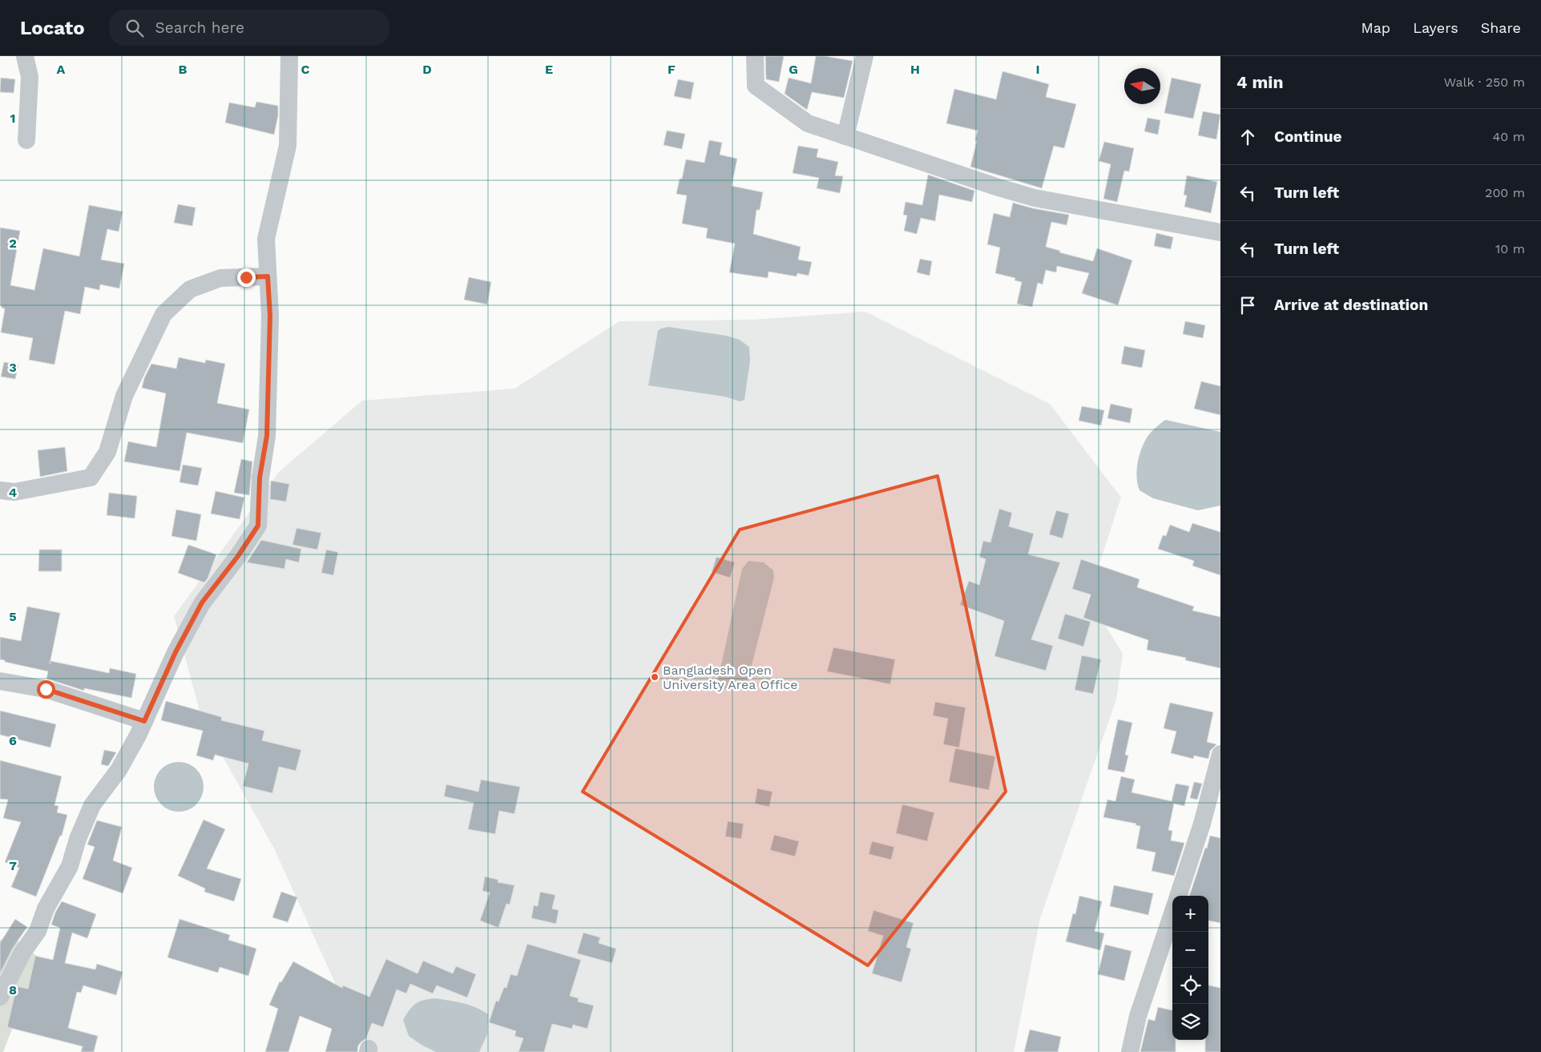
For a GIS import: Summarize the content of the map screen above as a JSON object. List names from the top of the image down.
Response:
{
  "places": ["Bangladesh Open University Area Office"],
  "north": "left",
  "page": {
    "header": "Locato",
    "search": "Search here",
    "nav": ["Map", "Layers", "Share"],
    "heading": ["4 min", "Walk · 250 m"],
    "list": [
      ["Continue", "40 m"],
      ["Turn left", "200 m"],
      ["Turn left", "10 m"],
      "Arrive at destination"
    ],
    "map_buttons": ["+", "−"]
  },
  "grid": {
    "columns": [
      "A",
      "B",
      "C",
      "D",
      "E",
      "F",
      "G",
      "H",
      "I"
    ],
    "rows": [
      "1",
      "2",
      "3",
      "4",
      "5",
      "6",
      "7",
      "8"
    ]
  }
}
